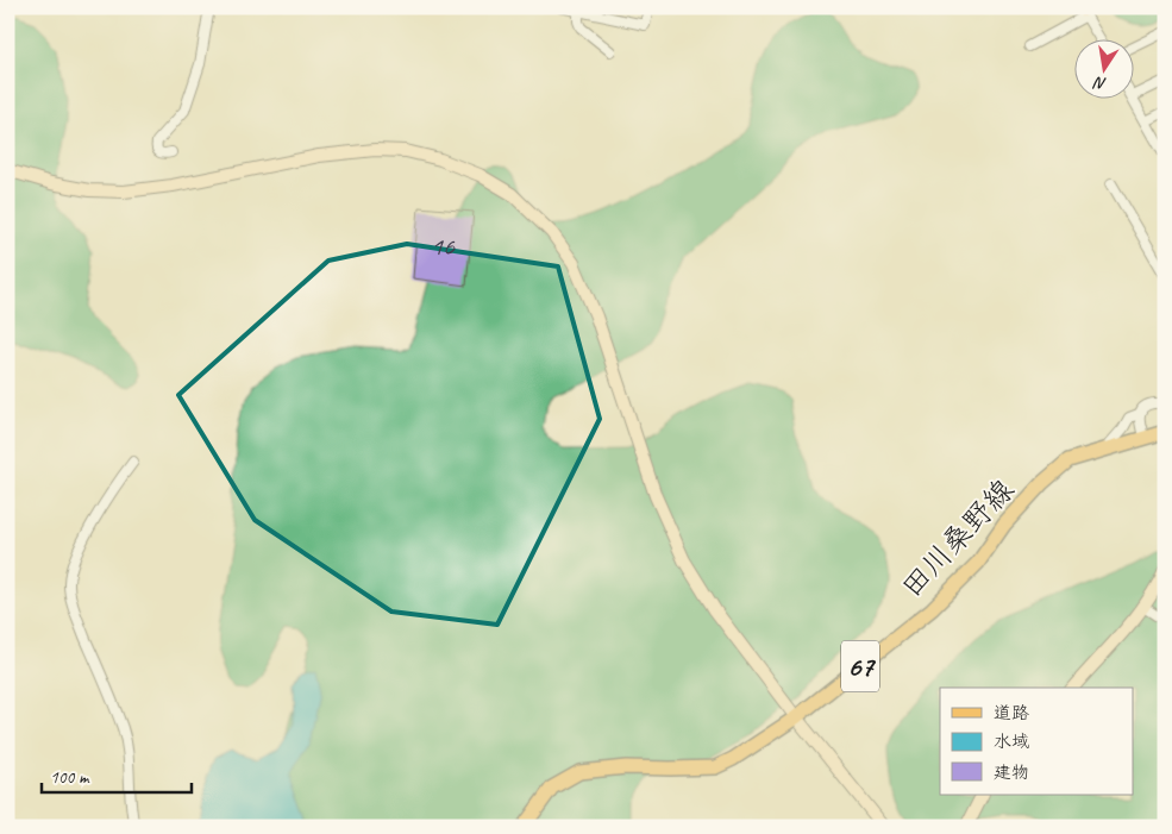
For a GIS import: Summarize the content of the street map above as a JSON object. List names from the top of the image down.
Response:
{
  "streets": {
    "main road": ["田川桑野線", "67"]
  },
  "house_numbers": ["16"],
  "legend": ["道路", "水域", "建物"],
  "scale_bar": "100 m",
  "north": "bottom"
}
